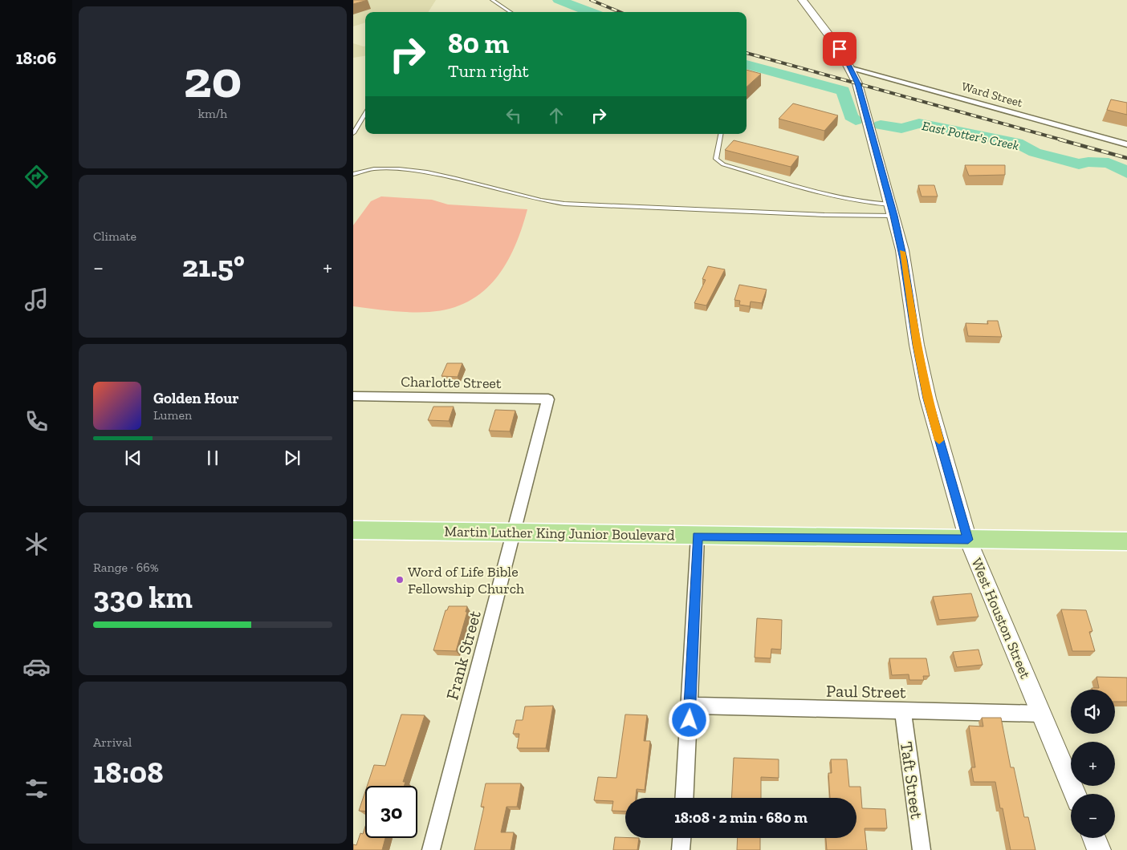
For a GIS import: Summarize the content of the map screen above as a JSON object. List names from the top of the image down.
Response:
{
  "streets": {
    "main road": ["Martin Luther King Junior Boulevard"],
    "street": [
      "Ward Street",
      "Charlotte Street",
      "West Houston Street",
      "Frank Street",
      "Paul Street",
      "Taft Street"
    ]
  },
  "crossings": [
    ["Ward Street", "West Houston Street"],
    ["Charlotte Street", "Frank Street"],
    ["Martin Luther King Junior Boulevard", "West Houston Street"],
    ["Martin Luther King Junior Boulevard", "Frank Street"],
    ["West Houston Street", "Paul Street"],
    ["Paul Street", "Taft Street"]
  ],
  "water": ["East Potter's Creek"],
  "places": ["Word of Life Bible Fellowship Church"],
  "page": {
    "tabs": "18:06",
    "tile": [
      ["20", "km/h"],
      "Climate",
      ["Range · 66%", "330 km"],
      ["Arrival", "18:08"]
    ],
    "turn": ["80 m", "Turn right"],
    "heat": ["−", "21.5°", "+"],
    "song": ["Golden Hour", "Lumen"],
    "map_buttons": ["+", "−"],
    "limit": "30",
    "trip": "18:08 · 2 min · 680 m"
  }
}
